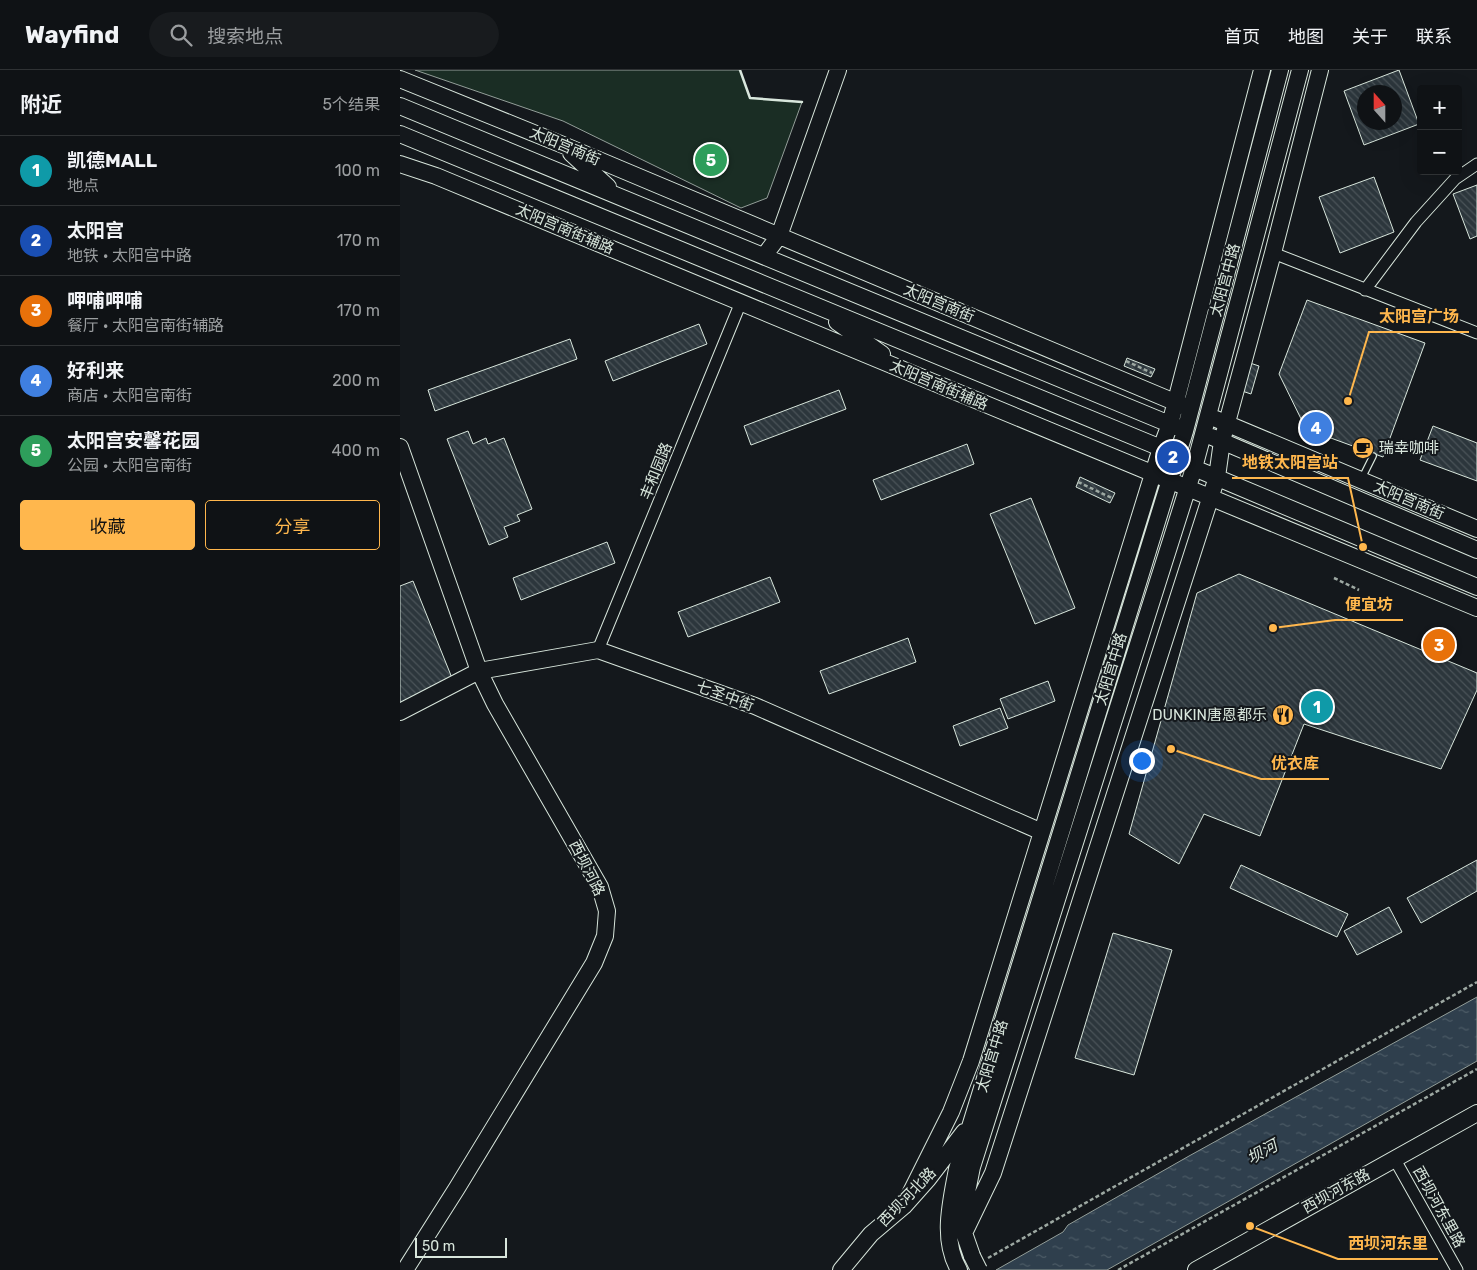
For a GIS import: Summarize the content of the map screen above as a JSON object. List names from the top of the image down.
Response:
{
  "streets": {
    "street": [
      "太阳宫南街",
      "太阳宫南街辅路",
      "太阳宫中路",
      "丰和园路",
      "七圣中街",
      "西坝河路",
      "西坝河东路",
      "西坝河北路",
      "西坝河东里路"
    ]
  },
  "crossings": [
    ["太阳宫南街", "太阳宫中路"],
    ["太阳宫南街辅路", "太阳宫中路"],
    ["太阳宫南街辅路", "丰和园路"],
    ["太阳宫中路", "七圣中街"],
    ["太阳宫中路", "西坝河北路"],
    ["丰和园路", "七圣中街"],
    ["七圣中街", "西坝河路"],
    ["西坝河东路", "西坝河东里路"]
  ],
  "water": ["坝河"],
  "places": {
    "other": [
      "太阳宫广场",
      "地铁太阳宫站",
      "便宜坊",
      "优衣库",
      "西坝河东里"
    ],
    "cafe": ["瑞幸咖啡"],
    "restaurant": ["DUNKIN唐恩都乐"]
  },
  "scale_bar": "50 m",
  "north": "top",
  "page": {
    "header": "Wayfind",
    "search": "搜索地点",
    "nav": [
      "首页",
      "地图",
      "关于",
      "联系"
    ],
    "heading": ["附近", "5个结果"],
    "map_buttons": ["+", "−"],
    "list": [
      {
        "mark": "1",
        "name": "凯德MALL",
        "note": "地点",
        "value": "100 m"
      },
      {
        "mark": "2",
        "name": "太阳宫",
        "note": "地铁 · 太阳宫中路",
        "value": "170 m"
      },
      {
        "mark": "3",
        "name": "呷哺呷哺",
        "note": "餐厅 · 太阳宫南街辅路",
        "value": "170 m"
      },
      {
        "mark": "4",
        "name": "好利来",
        "note": "商店 · 太阳宫南街",
        "value": "200 m"
      },
      {
        "mark": "5",
        "name": "太阳宫安馨花园",
        "note": "公园 · 太阳宫南街",
        "value": "400 m"
      }
    ],
    "pins": [
      "5",
      "4",
      "2",
      "3",
      "1"
    ],
    "buttons": ["收藏", "分享"],
    "scale": "50 m"
  }
}
